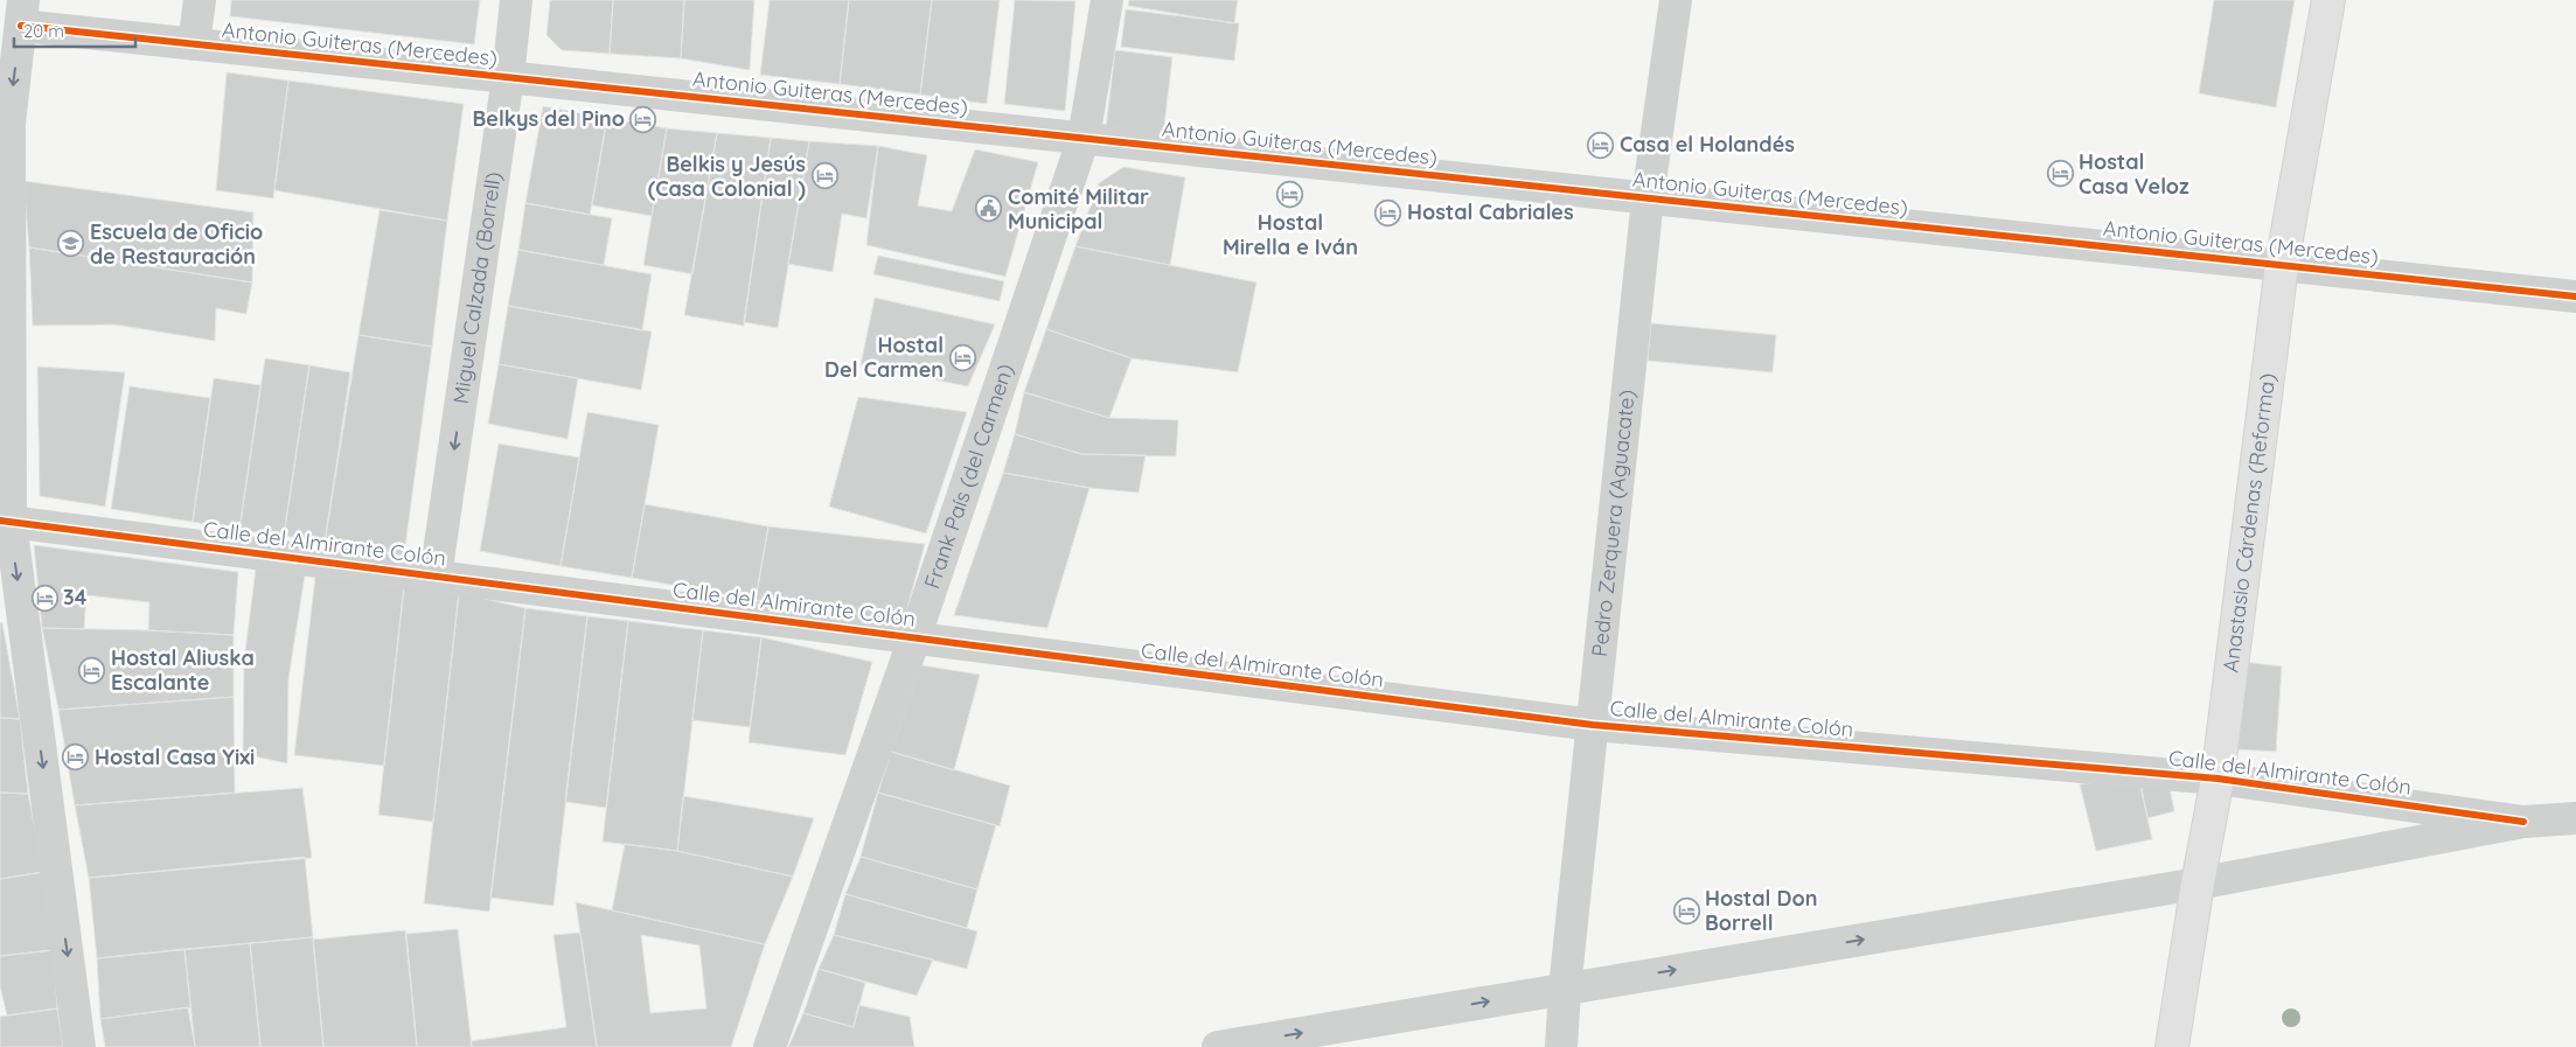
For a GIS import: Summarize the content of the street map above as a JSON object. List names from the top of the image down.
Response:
{
  "streets": {
    "main road": ["Anastasio Cárdenas (Reforma)"],
    "street": [
      "Antonio Guiteras (Mercedes)",
      "Miguel Calzada (Borrell)",
      "Frank País (del Carmen)",
      "Pedro Zerquera (Aguacate)",
      "Calle del Almirante Colón"
    ]
  },
  "crossings": [
    ["Antonio Guiteras (Mercedes)", "Miguel Calzada (Borrell)"],
    ["Antonio Guiteras (Mercedes)", "Frank País (del Carmen)"],
    ["Antonio Guiteras (Mercedes)", "Pedro Zerquera (Aguacate)"],
    ["Antonio Guiteras (Mercedes)", "Anastasio Cárdenas (Reforma)"],
    ["Miguel Calzada (Borrell)", "Calle del Almirante Colón"],
    ["Frank País (del Carmen)", "Calle del Almirante Colón"],
    ["Pedro Zerquera (Aguacate)", "Calle del Almirante Colón"],
    ["Anastasio Cárdenas (Reforma)", "Calle del Almirante Colón"]
  ],
  "one_way": ["Miguel Calzada (Borrell)"],
  "places": {
    "hotel": [
      "Belkys del Pino",
      "Casa el Holandés",
      "Hostal Casa Veloz",
      "Belkis y Jesús (Casa Colonial )",
      "Hostal Mirella e Iván",
      "Hostal Cabriales",
      "Hostal Del Carmen",
      "34",
      "Hostal Aliuska Escalante",
      "Hostal Casa Yixi",
      "Hostal Don Borrell"
    ],
    "public building": ["Comité Militar Municipal"],
    "school or university": ["Escuela de Oficio de Restauración"]
  },
  "scale_bar": "20 m"
}
